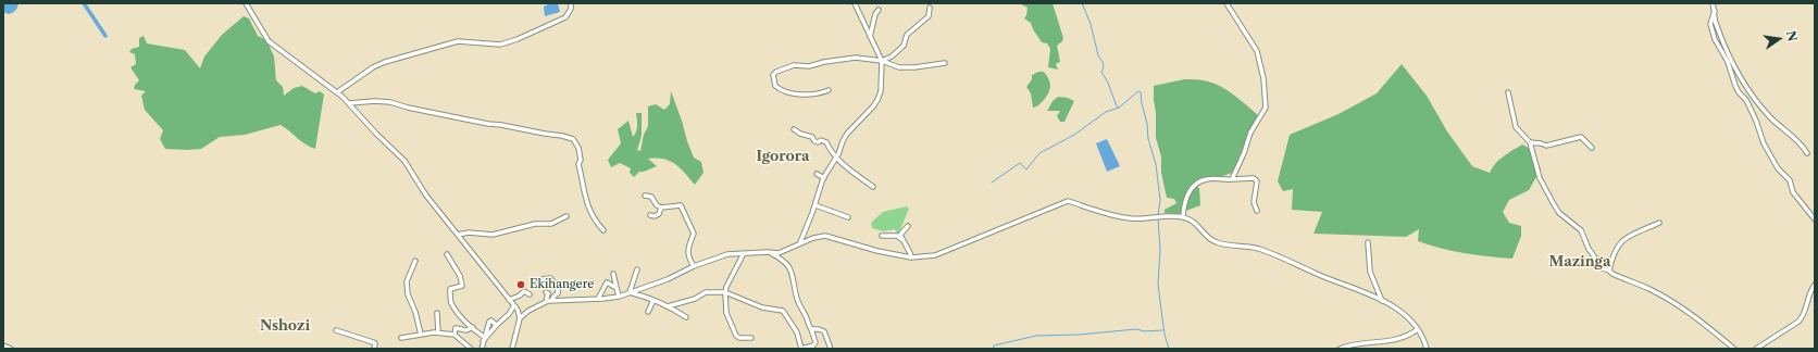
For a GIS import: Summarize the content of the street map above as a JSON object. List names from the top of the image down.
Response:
{
  "districts": ["Igorora", "Mazinga", "Nshozi"],
  "places": ["Ekihangere"],
  "north": "right"
}
